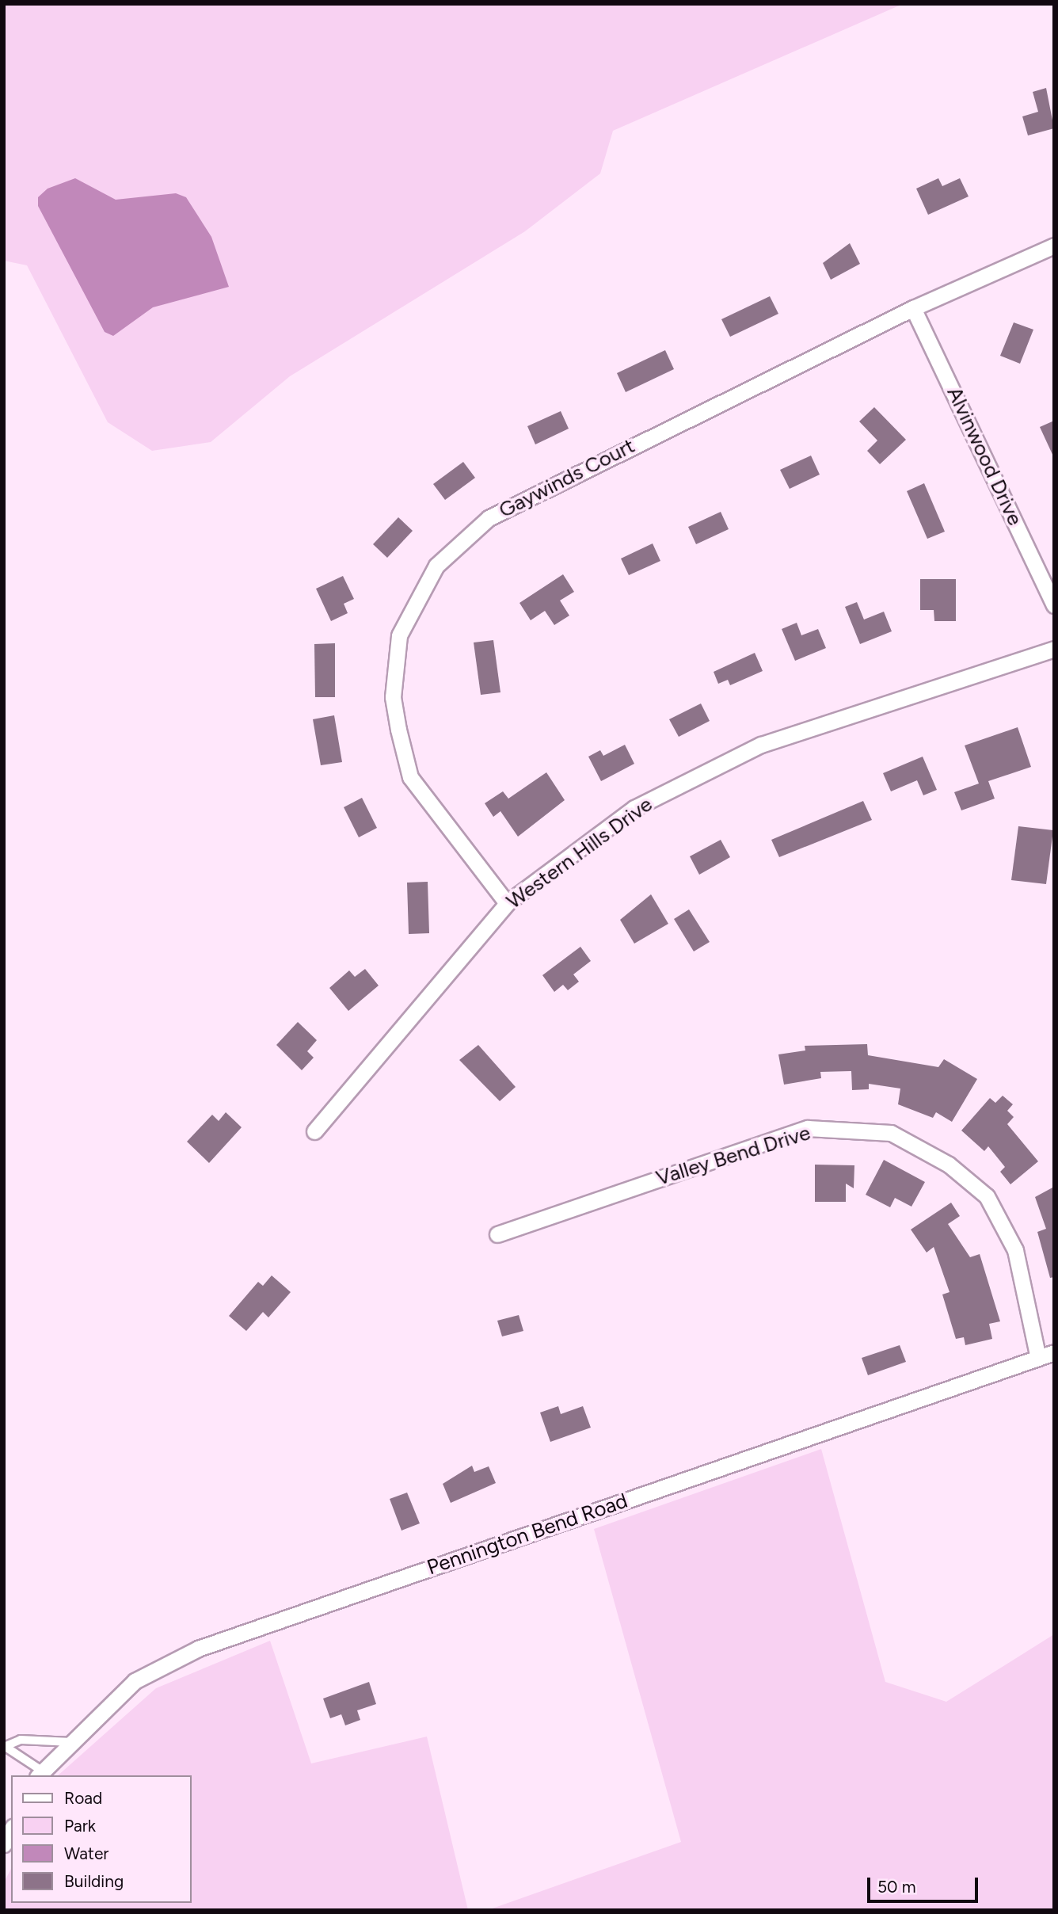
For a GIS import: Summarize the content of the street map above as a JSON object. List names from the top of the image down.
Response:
{
  "streets": {
    "street": [
      "Alvinwood Drive",
      "Gaywinds Court",
      "Western Hills Drive",
      "Valley Bend Drive",
      "Pennington Bend Road"
    ]
  },
  "crossings": [
    ["Alvinwood Drive", "Gaywinds Court"],
    ["Gaywinds Court", "Western Hills Drive"],
    ["Valley Bend Drive", "Pennington Bend Road"]
  ],
  "legend": [
    "Road",
    "Park",
    "Water",
    "Building"
  ],
  "scale_bar": "50 m"
}
